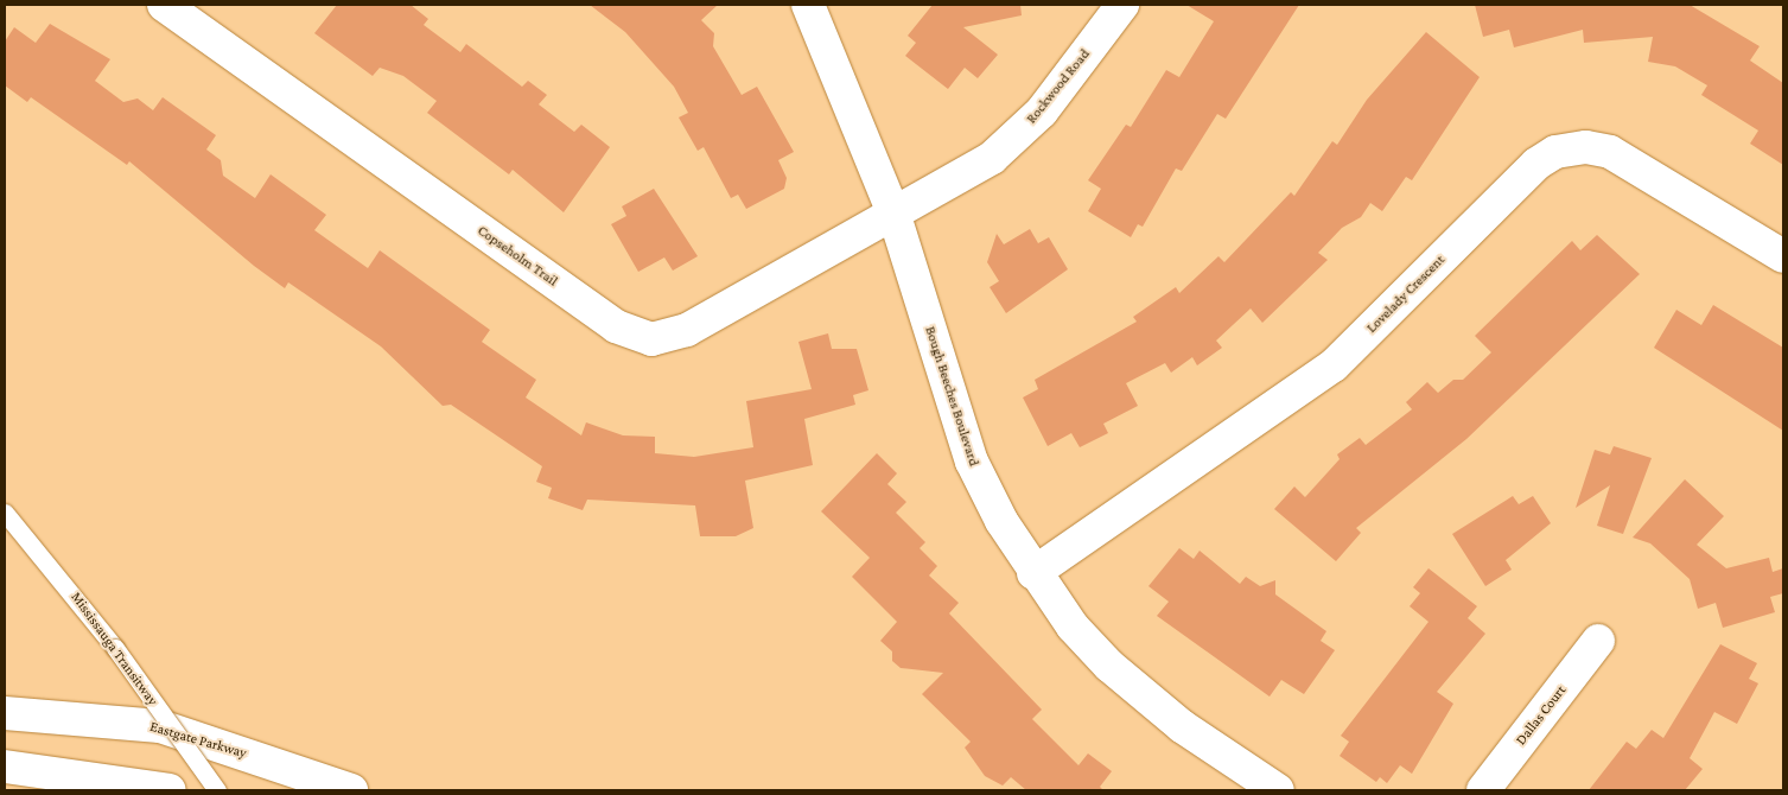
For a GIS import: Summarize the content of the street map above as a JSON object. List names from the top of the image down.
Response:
{
  "streets": {
    "street": [
      "Rockwood Road",
      "Copseholm Trail",
      "Lovelady Crescent",
      "Bough Beeches Boulevard",
      "Dallas Court",
      "Eastgate Parkway"
    ],
    "lane": ["Mississauga Transitway"]
  },
  "crossings": [
    ["Rockwood Road", "Copseholm Trail"],
    ["Rockwood Road", "Bough Beeches Boulevard"],
    ["Copseholm Trail", "Bough Beeches Boulevard"],
    ["Lovelady Crescent", "Bough Beeches Boulevard"]
  ]
}
